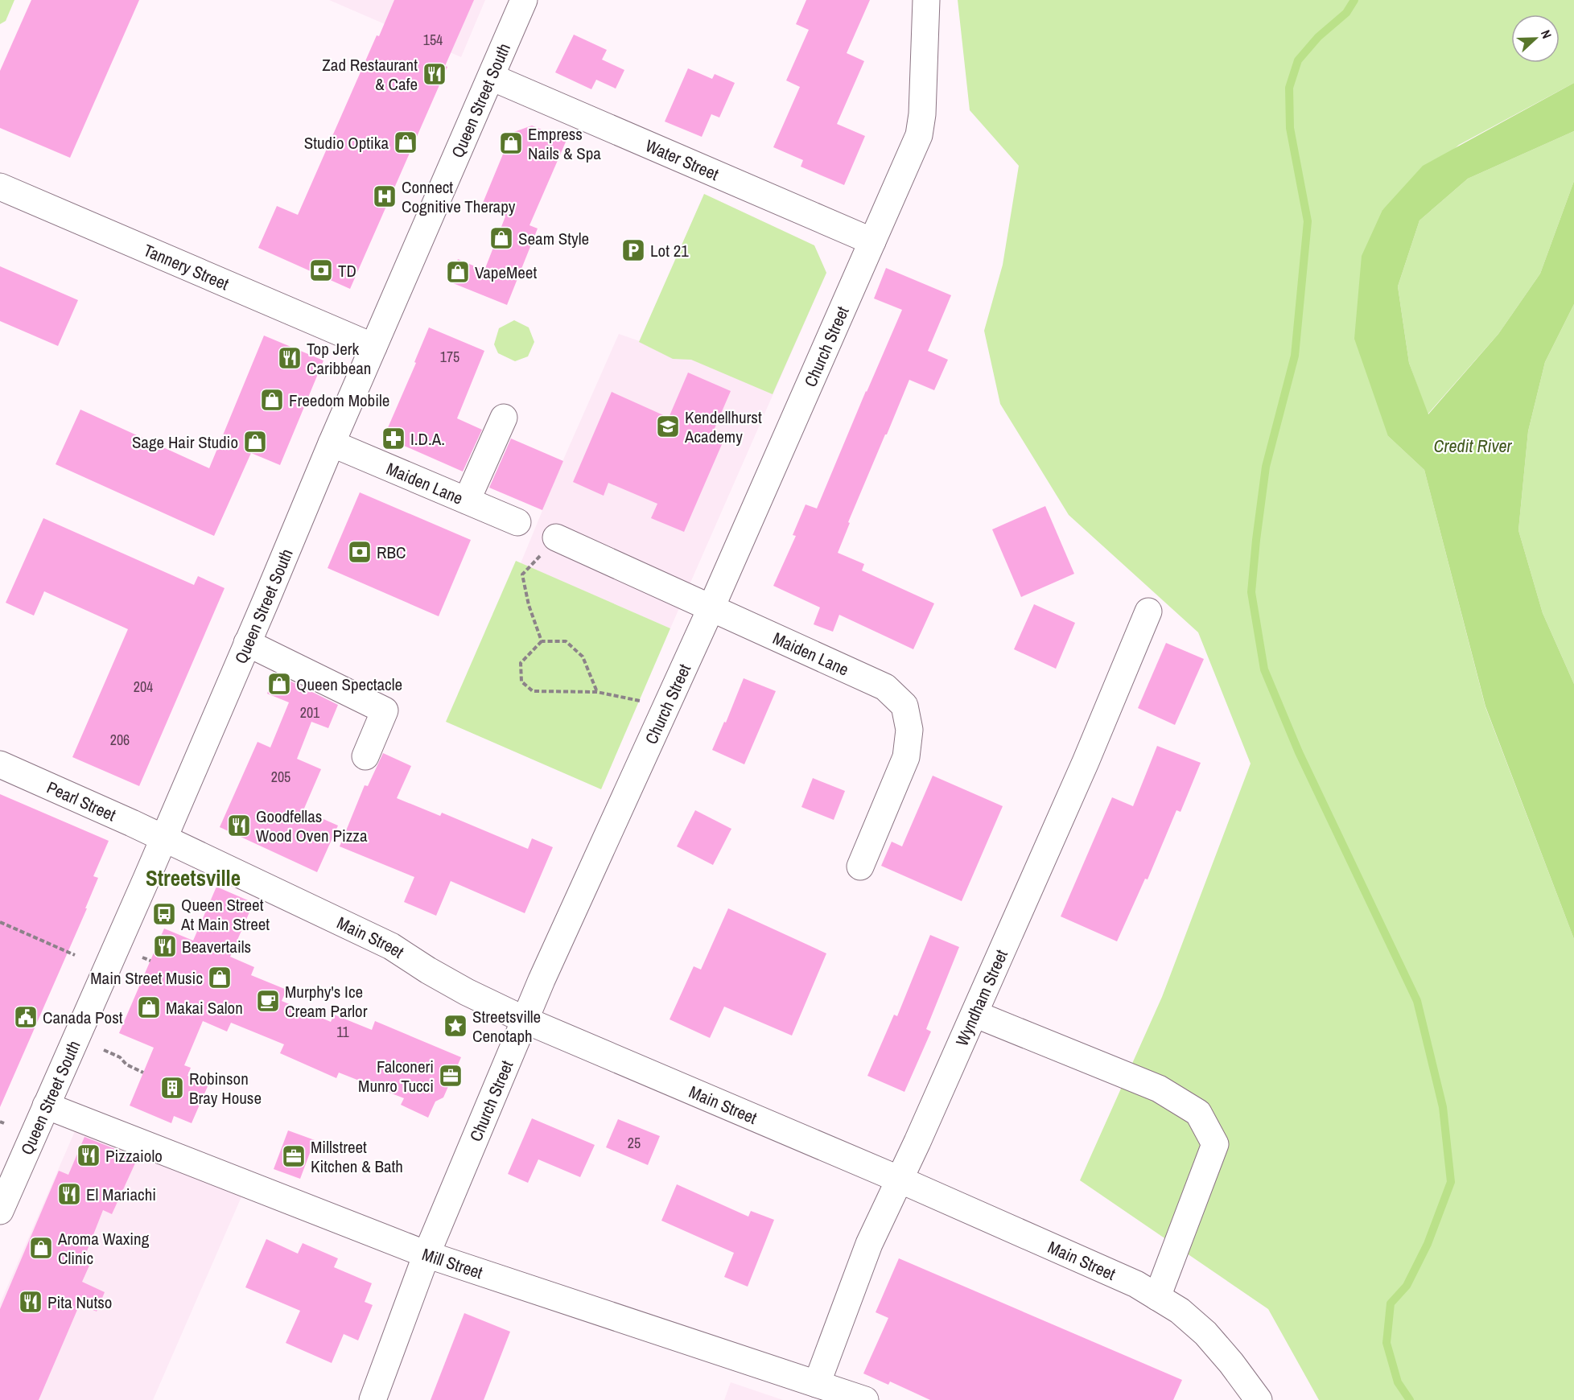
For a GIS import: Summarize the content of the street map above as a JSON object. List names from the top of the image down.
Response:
{
  "streets": {
    "street": [
      "Queen Street South",
      "Water Street",
      "Tannery Street",
      "Church Street",
      "Maiden Lane",
      "Pearl Street",
      "Main Street",
      "Wyndham Street",
      "Mill Street"
    ]
  },
  "crossings": [
    ["Queen Street South", "Water Street"],
    ["Queen Street South", "Tannery Street"],
    ["Queen Street South", "Maiden Lane"],
    ["Queen Street South", "Pearl Street"],
    ["Queen Street South", "Main Street"],
    ["Queen Street South", "Mill Street"],
    ["Water Street", "Church Street"],
    ["Church Street", "Maiden Lane"],
    ["Church Street", "Main Street"],
    ["Church Street", "Mill Street"],
    ["Pearl Street", "Main Street"],
    ["Main Street", "Wyndham Street"],
    ["Wyndham Street", "Mill Street"]
  ],
  "districts": ["Streetsville"],
  "water": ["Credit River"],
  "places": {
    "restaurant": [
      "Zad Restaurant & Cafe",
      "Top Jerk Caribbean",
      "Goodfellas Wood Oven Pizza",
      "Beavertails",
      "Pizzaiolo",
      "El Mariachi",
      "Pita Nutso"
    ],
    "shop": [
      "Studio Optika",
      "Empress Nails & Spa",
      "Seam Style",
      "VapeMeet",
      "Freedom Mobile",
      "Sage Hair Studio",
      "Queen Spectacle",
      "Main Street Music",
      "Makai Salon",
      "Aroma Waxing Clinic"
    ],
    "hospital": ["Connect Cognitive Therapy"],
    "parking": ["Lot 21"],
    "bank": ["TD", "RBC"],
    "school or university": ["Kendellhurst Academy"],
    "pharmacy": ["I.D.A."],
    "bus stop": ["Queen Street At Main Street"],
    "cafe": ["Murphy's Ice Cream Parlor"],
    "public building": ["Canada Post"],
    "place": ["Streetsville Cenotaph"],
    "office": ["Falconeri Munro Tucci", "Millstreet Kitchen & Bath"],
    "building": ["Robinson Bray House"]
  },
  "house_numbers": [
    "154",
    "175",
    "204",
    "201",
    "206",
    "205",
    "11",
    "25"
  ],
  "north": "right"
}
